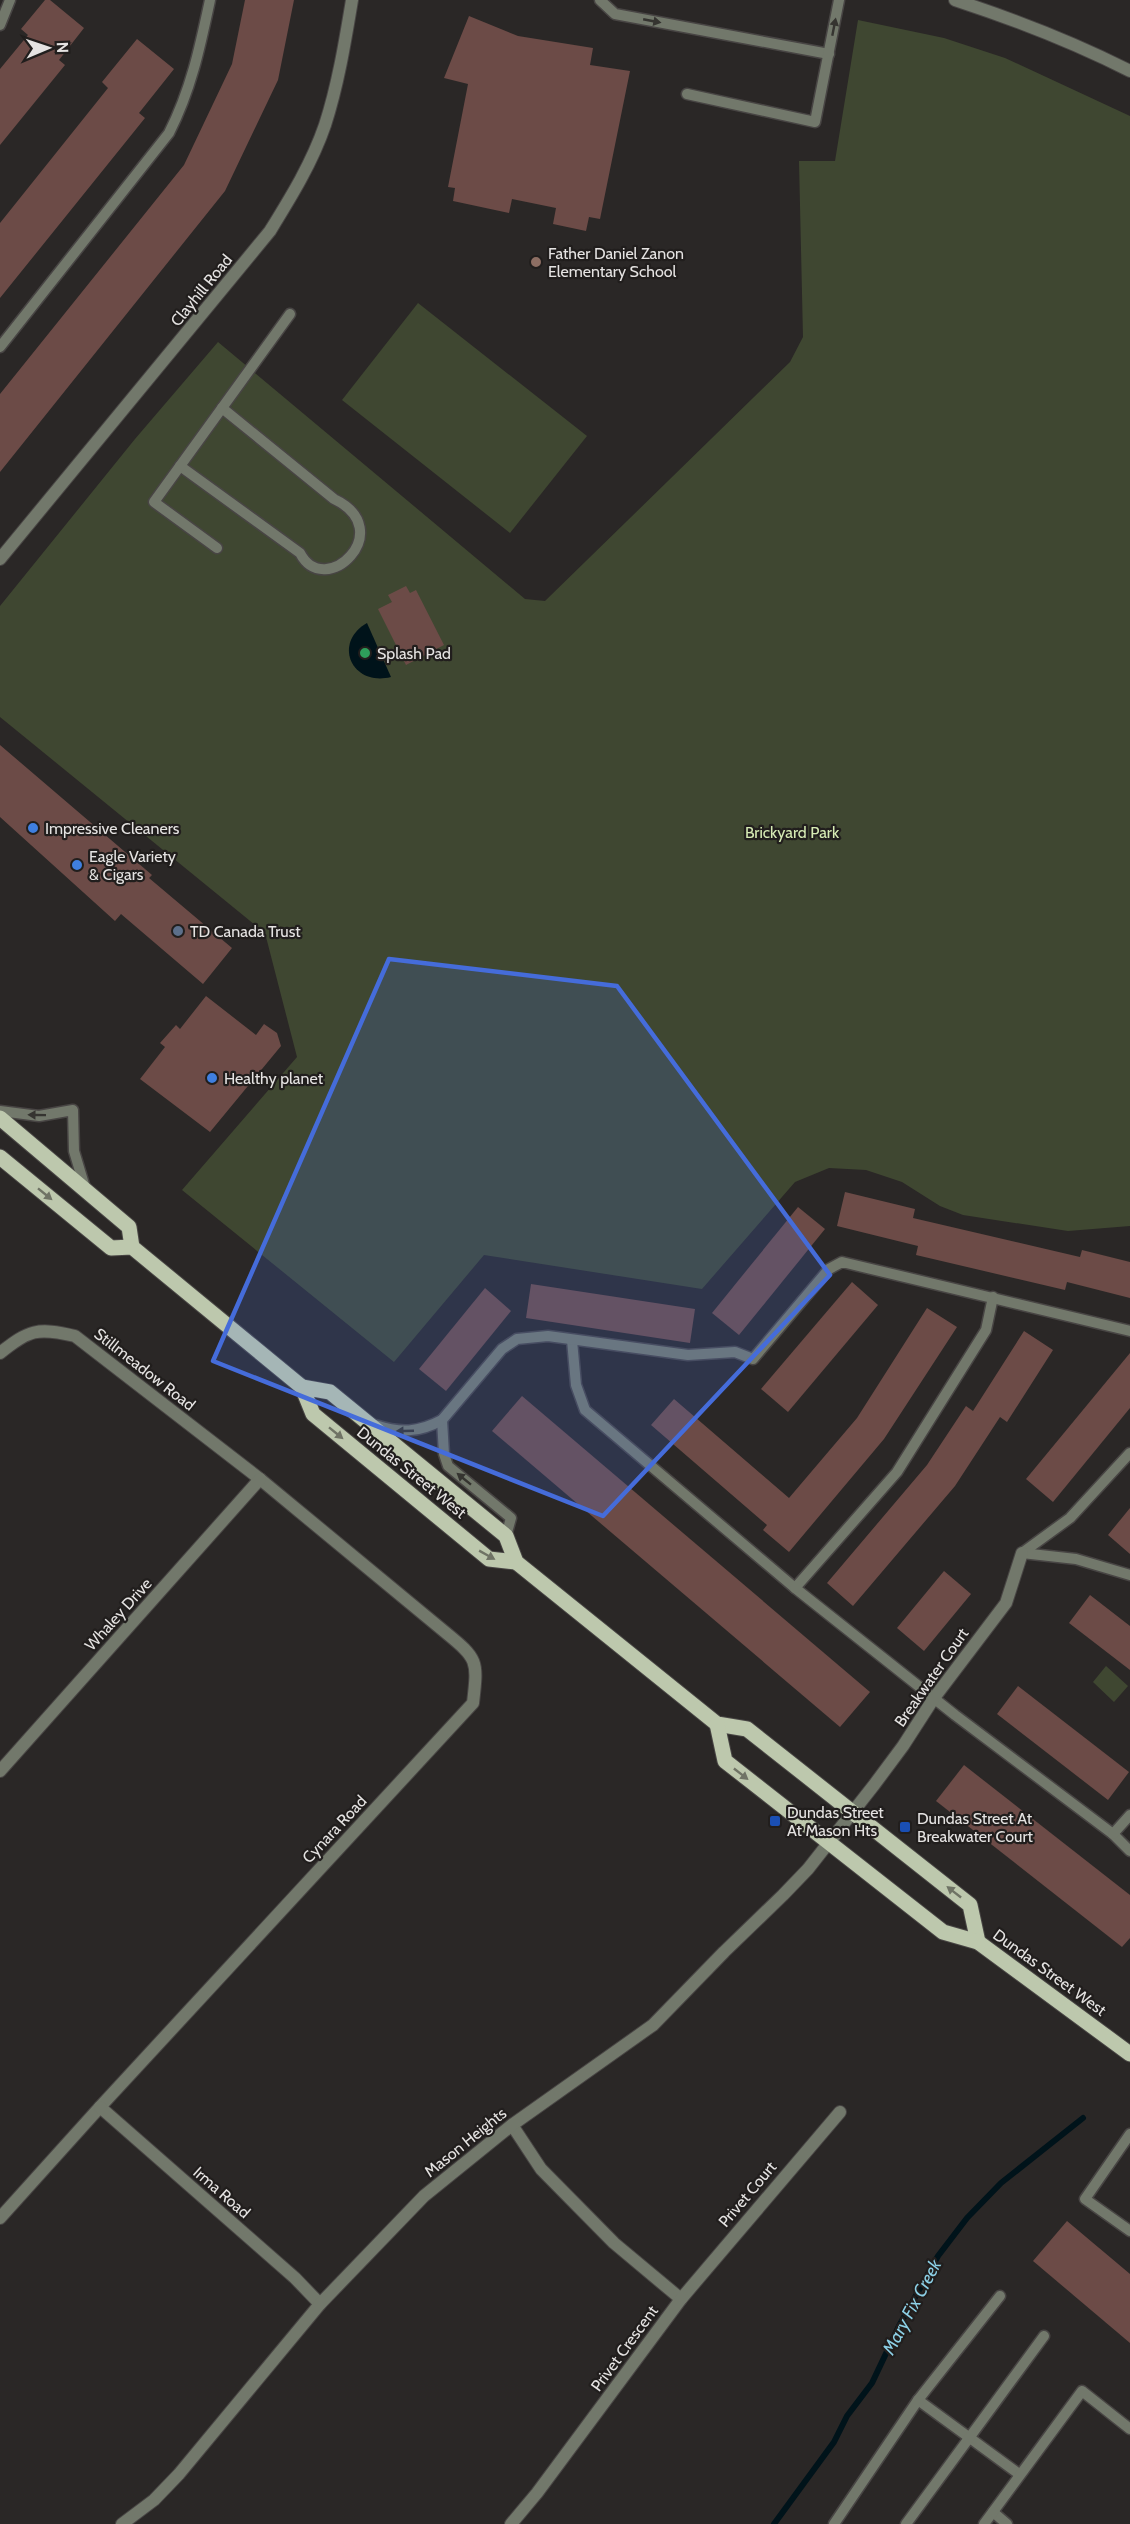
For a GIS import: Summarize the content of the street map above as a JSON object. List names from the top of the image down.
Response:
{
  "streets": {
    "main road": ["Dundas Street West"],
    "street": [
      "Clayhill Road",
      "Stillmeadow Road",
      "Whaley Drive",
      "Breakwater Court",
      "Cynara Road",
      "Mason Heights",
      "Irma Road",
      "Privet Court",
      "Privet Crescent"
    ]
  },
  "crossings": [
    ["Stillmeadow Road", "Whaley Drive"],
    ["Stillmeadow Road", "Cynara Road"],
    ["Dundas Street West", "Breakwater Court"],
    ["Dundas Street West", "Mason Heights"],
    ["Whaley Drive", "Cynara Road"],
    ["Breakwater Court", "Mason Heights"],
    ["Cynara Road", "Irma Road"],
    ["Mason Heights", "Irma Road"],
    ["Mason Heights", "Privet Crescent"],
    ["Privet Court", "Privet Crescent"]
  ],
  "water": ["Mary Fix Creek"],
  "parks": ["Brickyard Park"],
  "places": {
    "other": [
      "Father Daniel Zanon Elementary School",
      "Splash Pad",
      "Impressive Cleaners",
      "Eagle Variety & Cigars",
      "TD Canada Trust",
      "Healthy planet"
    ],
    "transit": ["Dundas Street At Mason Hts", "Dundas Street At Breakwater Court"]
  },
  "north": "right"
}
